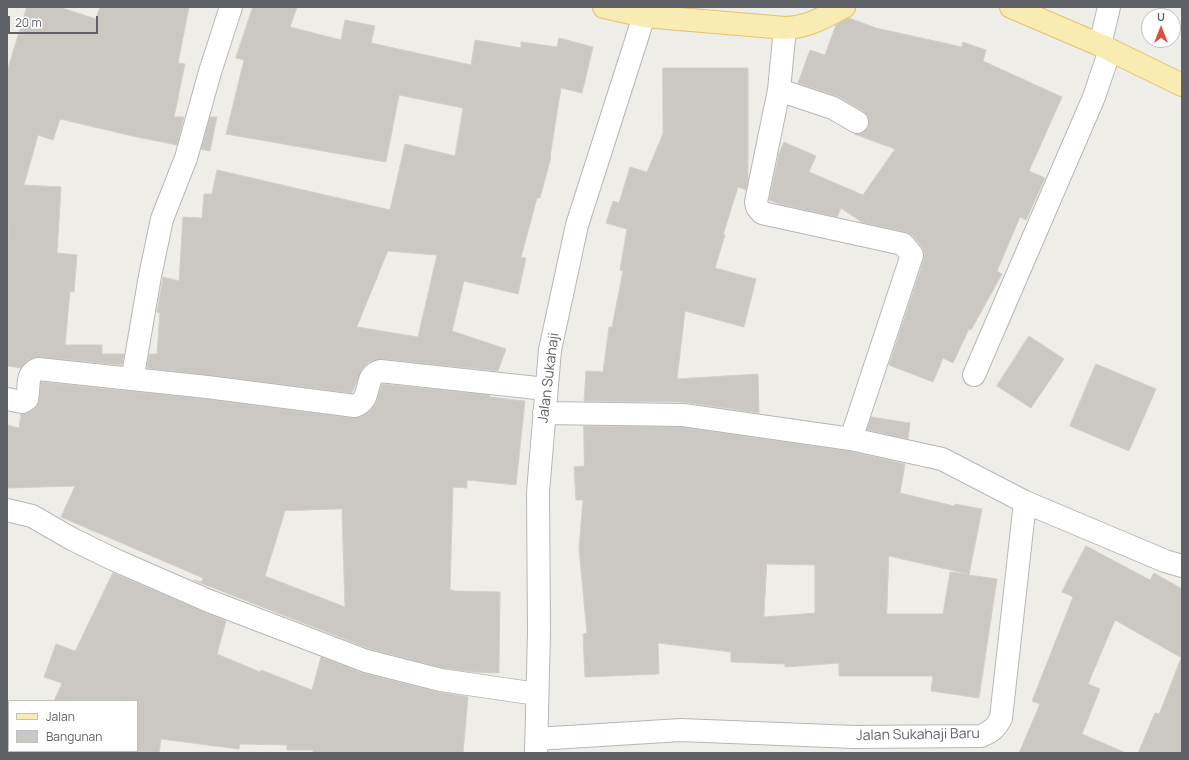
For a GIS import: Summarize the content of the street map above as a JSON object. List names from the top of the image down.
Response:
{
  "streets": {
    "street": ["Jalan Sukahaji", "Jalan Sukahaji Baru"]
  },
  "crossings": [
    ["Jalan Sukahaji", "Jalan Sukahaji Baru"]
  ],
  "legend": ["Jalan", "Bangunan"],
  "scale_bar": "20 m",
  "north": "top"
}
